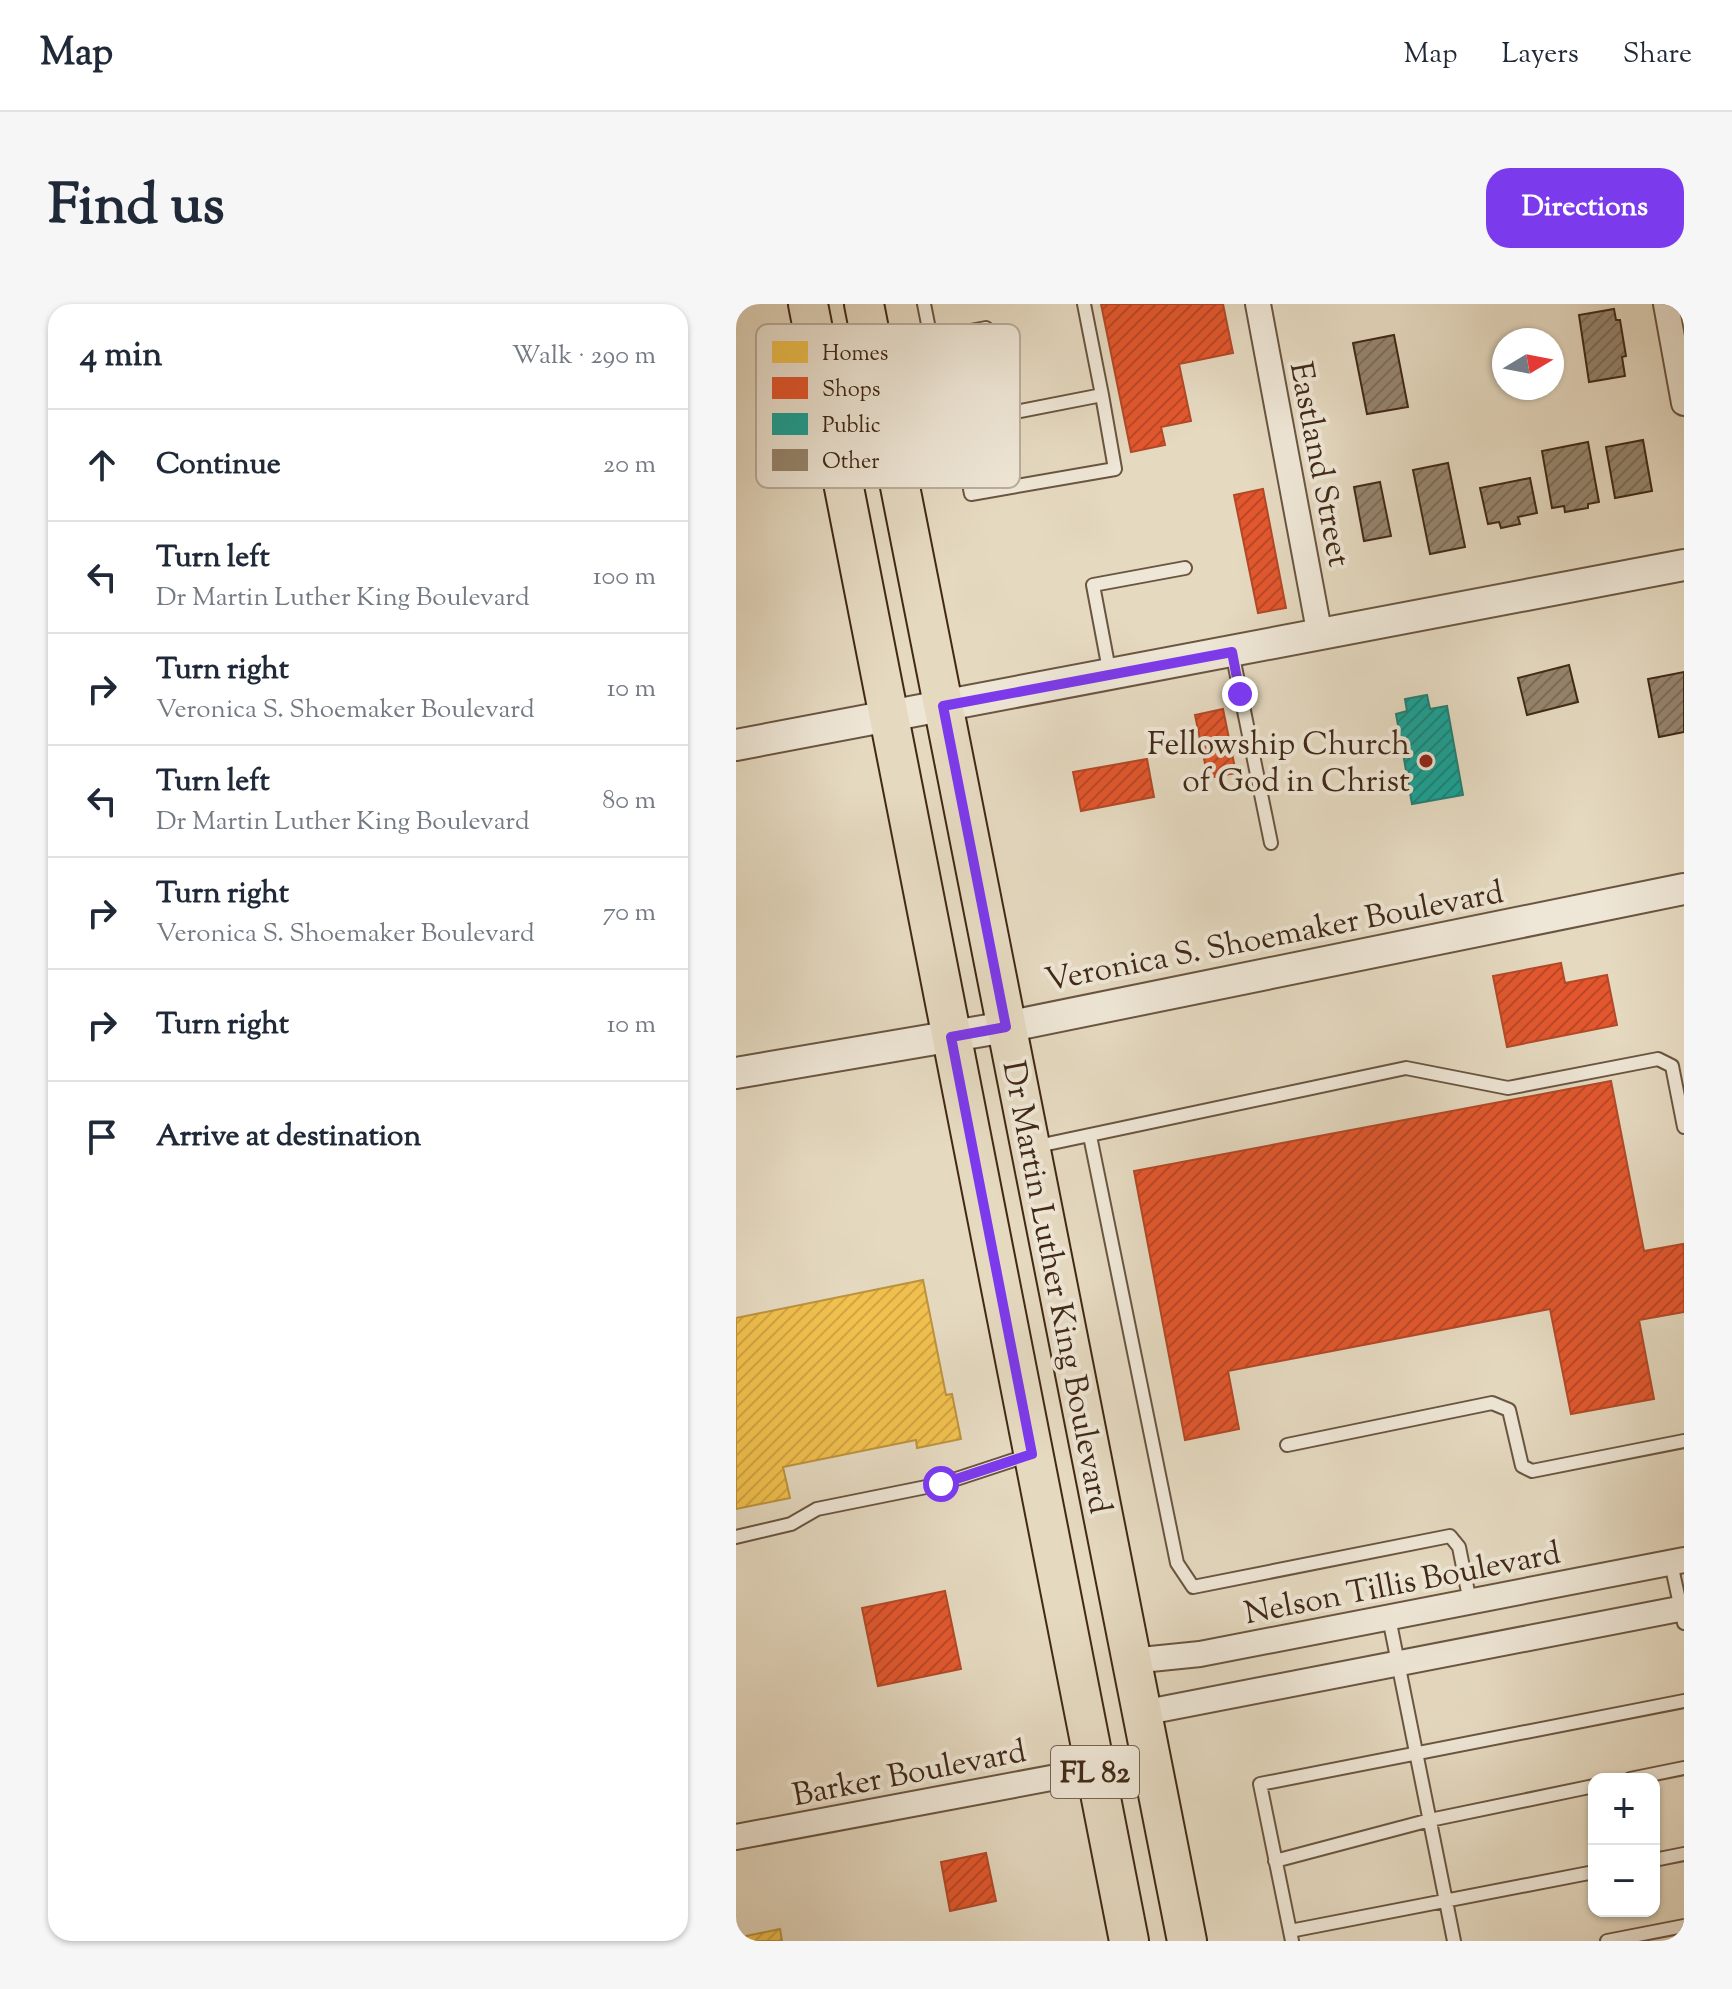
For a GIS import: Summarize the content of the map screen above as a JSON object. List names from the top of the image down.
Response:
{
  "streets": {
    "main road": ["Dr Martin Luther King Boulevard", "FL 82"],
    "street": [
      "Eastland Street",
      "Veronica S. Shoemaker Boulevard",
      "Nelson Tillis Boulevard",
      "Barker Boulevard"
    ]
  },
  "crossings": [
    ["Veronica S. Shoemaker Boulevard", "Dr Martin Luther King Boulevard"],
    ["Dr Martin Luther King Boulevard", "Nelson Tillis Boulevard"],
    ["Dr Martin Luther King Boulevard", "Barker Boulevard"]
  ],
  "places": ["Fellowship Church of God in Christ"],
  "legend": [
    "Homes",
    "Shops",
    "Public",
    "Other"
  ],
  "north": "right",
  "page": {
    "header": "Map",
    "nav": ["Map", "Layers", "Share"],
    "title": "Find us",
    "buttons": "Directions",
    "heading": ["4 min", "Walk · 290 m"],
    "list": [
      ["Continue", "20 m"],
      ["Turn left", "Dr Martin Luther King Boulevard", "100 m"],
      ["Turn right", "Veronica S. Shoemaker Boulevard", "10 m"],
      ["Turn left", "Dr Martin Luther King Boulevard", "80 m"],
      ["Turn right", "Veronica S. Shoemaker Boulevard", "70 m"],
      ["Turn right", "10 m"],
      "Arrive at destination"
    ],
    "map_buttons": ["+", "−"]
  }
}
